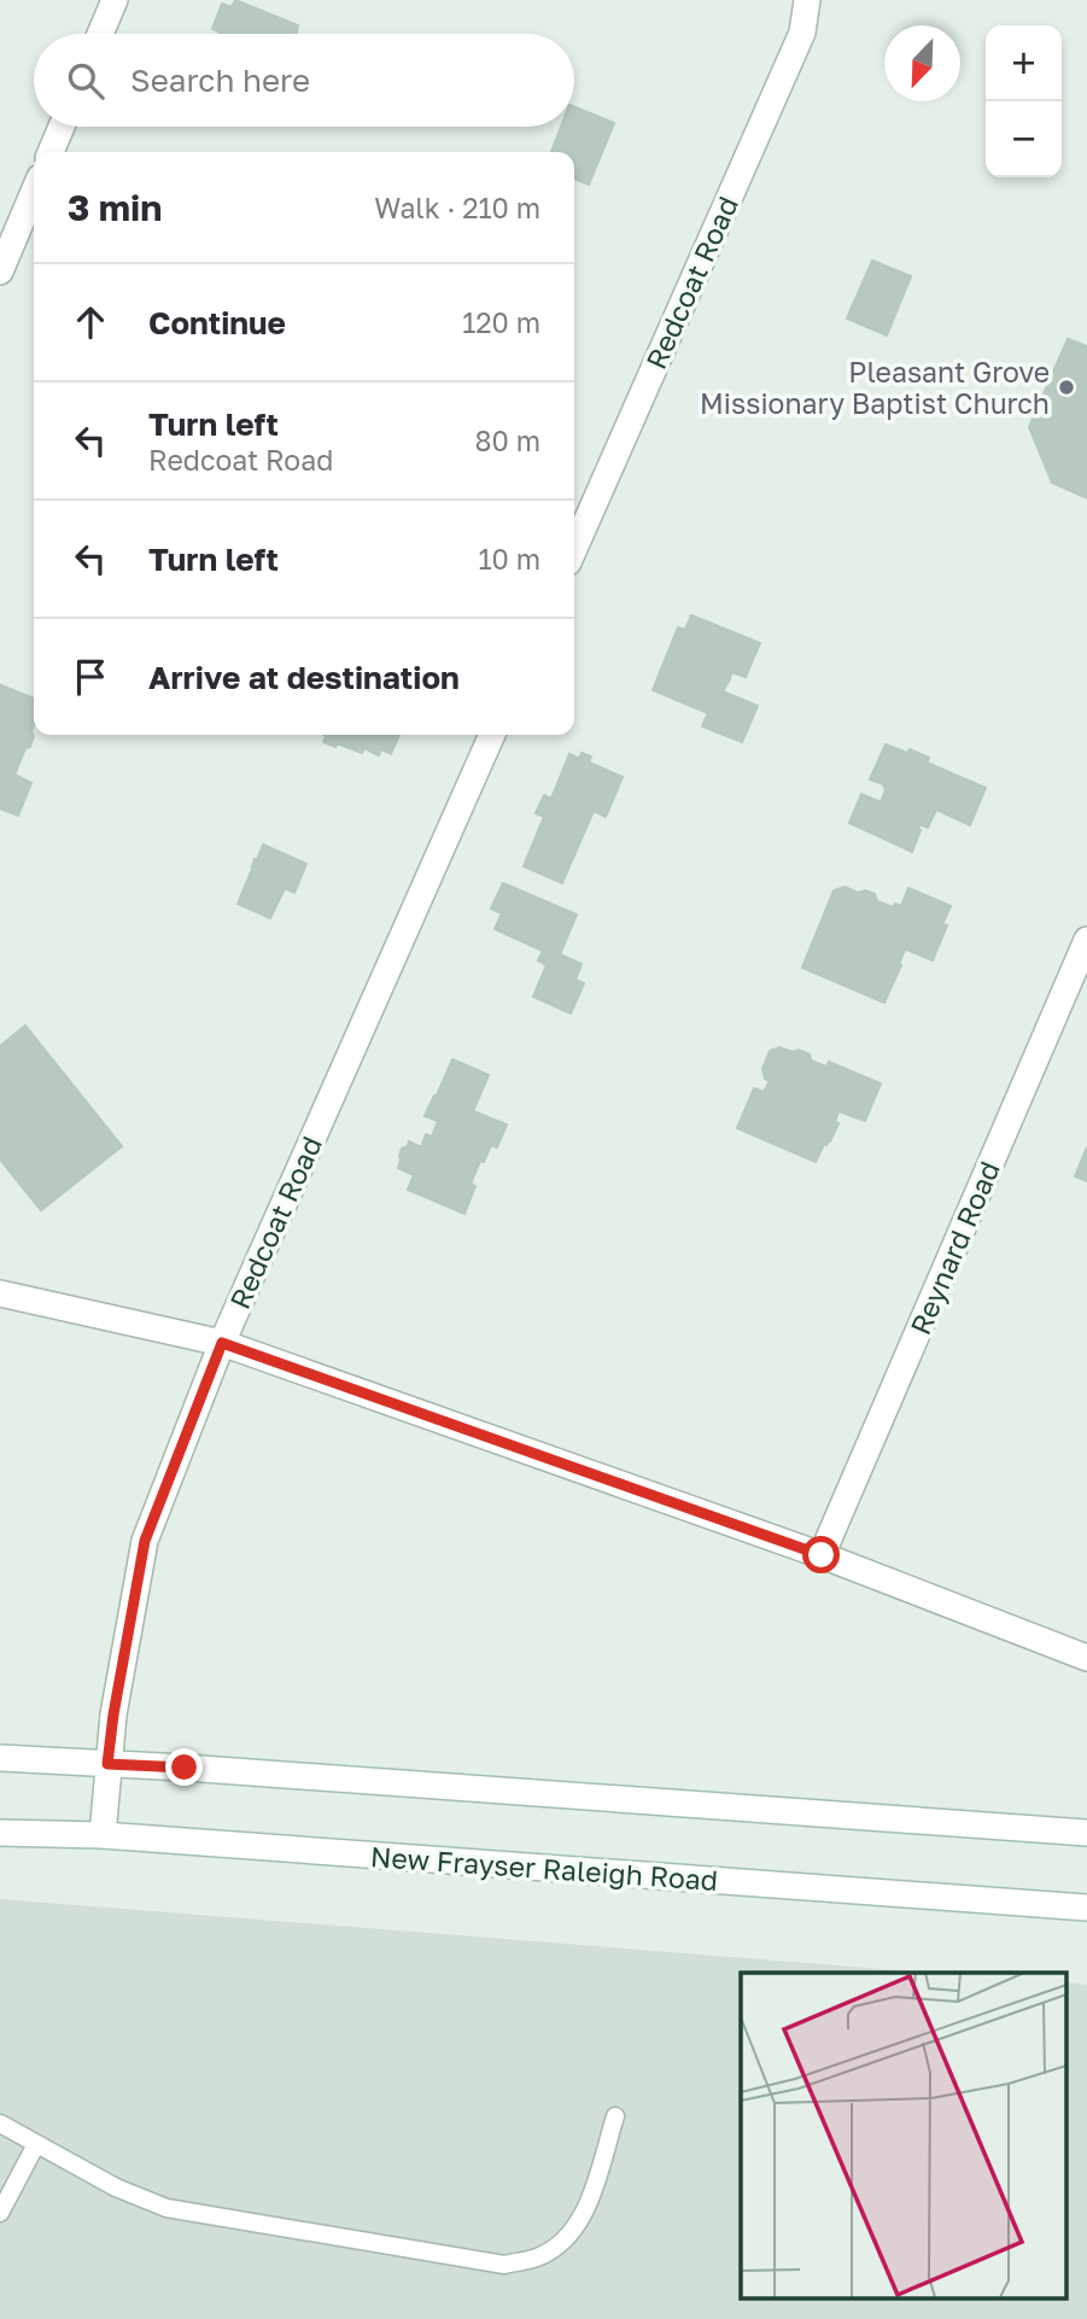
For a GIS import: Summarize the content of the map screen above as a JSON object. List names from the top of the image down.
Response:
{
  "streets": {
    "street": ["Redcoat Road", "Reynard Road", "New Frayser Raleigh Road"]
  },
  "crossings": [
    ["Redcoat Road", "New Frayser Raleigh Road"]
  ],
  "places": ["Pleasant Grove Missionary Baptist Church"],
  "north": "bottom left",
  "page": {
    "map_buttons": ["+", "−"],
    "search": "Search here",
    "heading": ["3 min", "Walk · 210 m"],
    "list": [
      ["Continue", "120 m"],
      ["Turn left", "Redcoat Road", "80 m"],
      ["Turn left", "10 m"],
      "Arrive at destination"
    ]
  }
}
